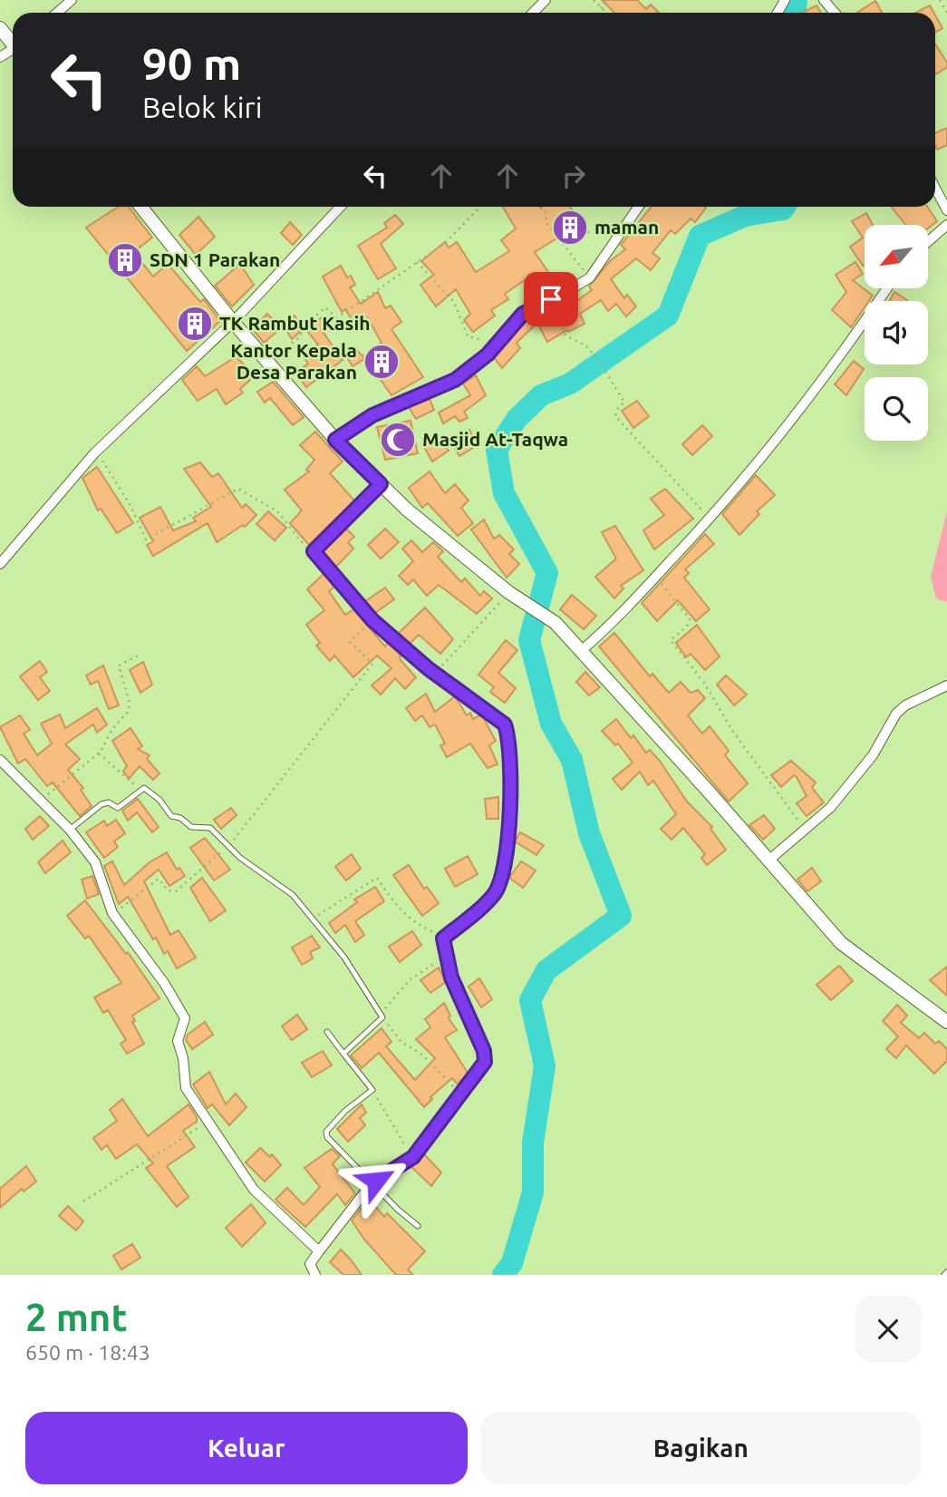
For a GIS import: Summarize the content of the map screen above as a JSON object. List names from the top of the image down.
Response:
{
  "places": {
    "building": [
      "maman",
      "SDN 1 Parakan",
      "TK Rambut Kasih",
      "Kantor Kepala Desa Parakan"
    ],
    "mosque": ["Masjid At-Taqwa"]
  },
  "north": "bottom left",
  "page": {
    "turn": ["90 m", "Belok kiri"],
    "heading": ["2 mnt", "650 m · 18:43"],
    "buttons": ["Keluar", "Bagikan"]
  }
}
